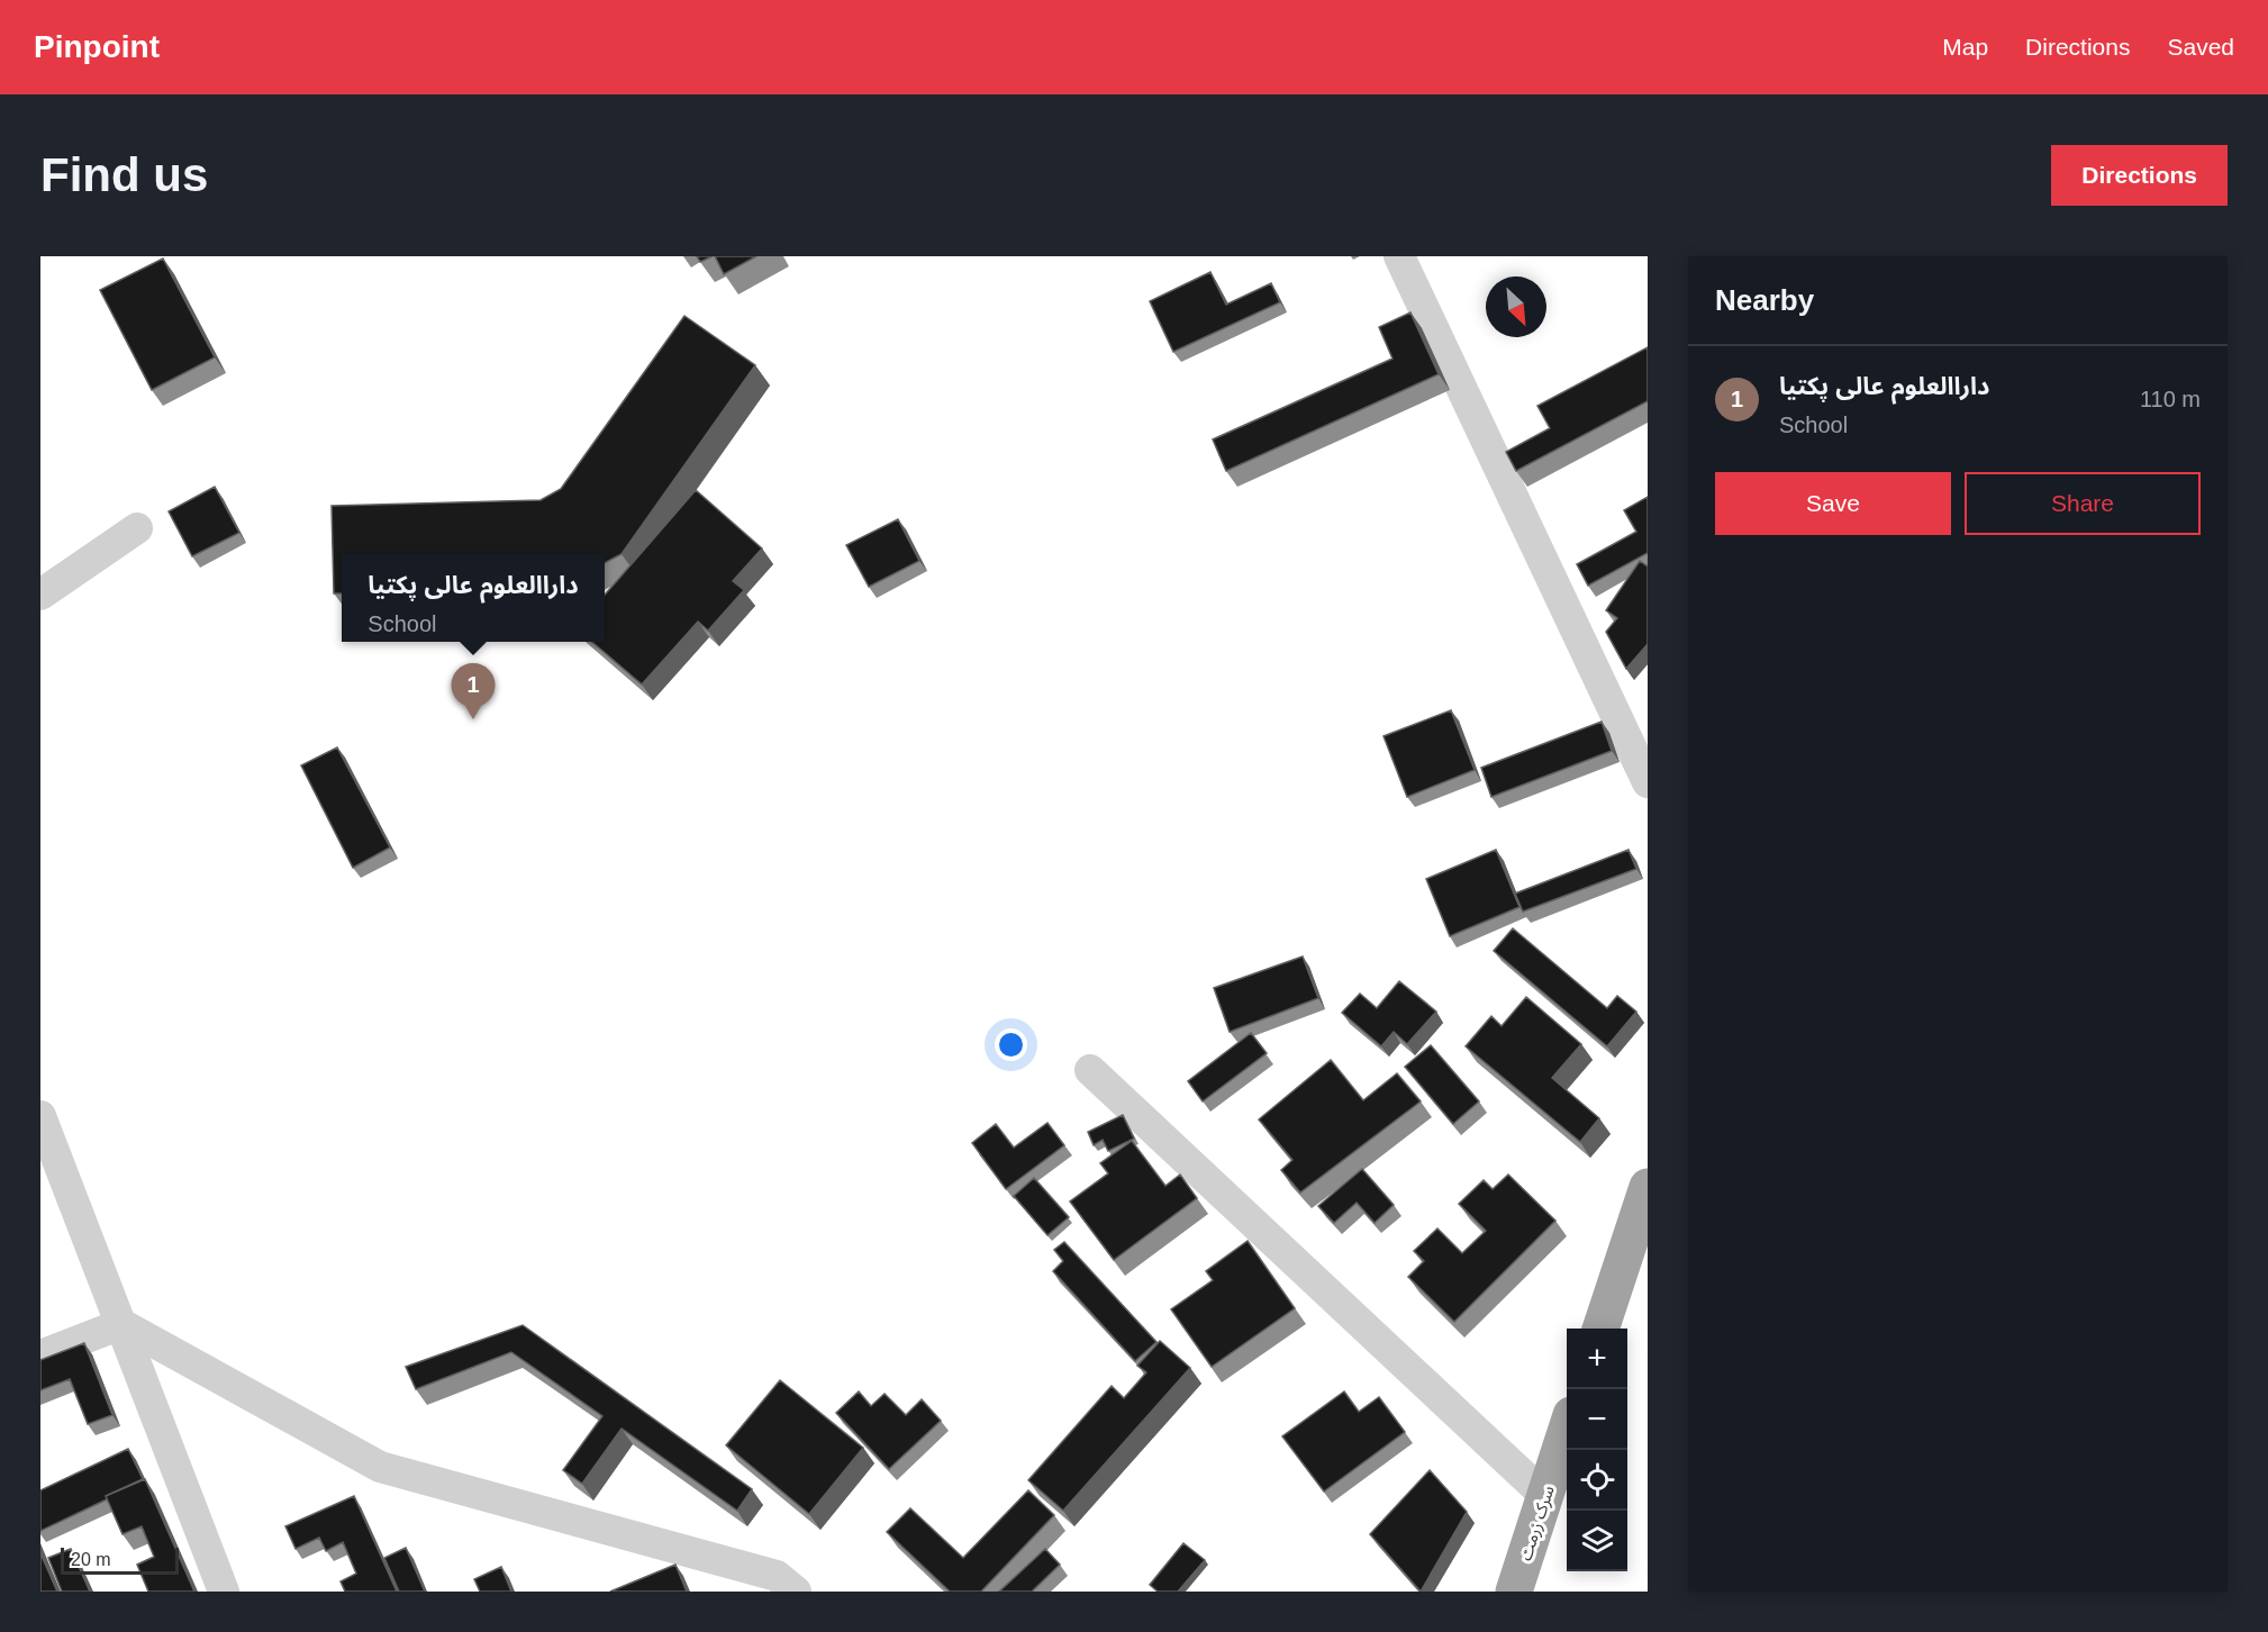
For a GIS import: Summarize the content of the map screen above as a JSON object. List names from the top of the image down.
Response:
{
  "streets": {
    "highway": ["سرک زرمت"]
  },
  "scale_bar": "20 m",
  "north": "bottom right",
  "page": {
    "header": "Pinpoint",
    "nav": ["Map", "Directions", "Saved"],
    "buttons": [
      "Directions",
      ["Save", "Share"]
    ],
    "title": "Find us",
    "heading": "Nearby",
    "list": [
      {
        "mark": "1",
        "name": "داراالعلوم عالی پکتیا",
        "note": "School",
        "value": "110 m"
      }
    ],
    "popup": ["داراالعلوم عالی پکتیا", "School"],
    "pins": "1",
    "map_buttons": ["+", "−"],
    "scale": "20 m"
  }
}
